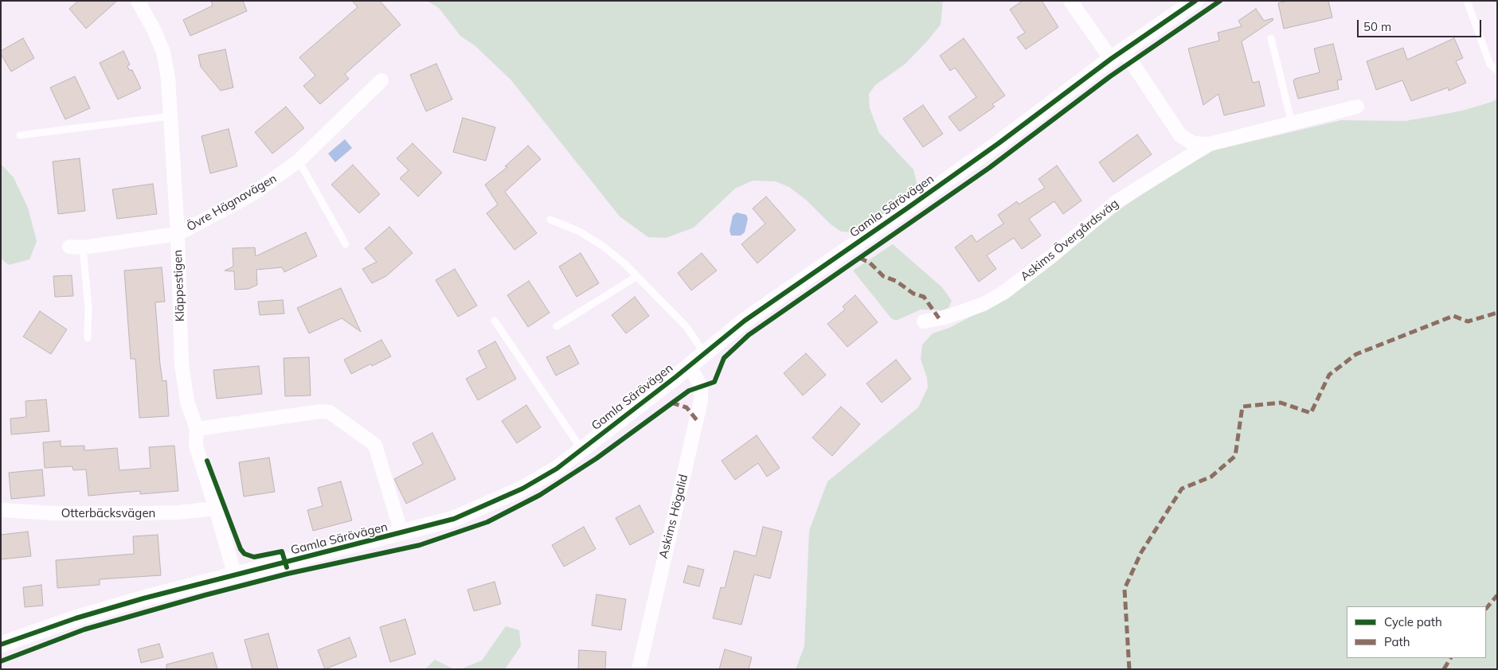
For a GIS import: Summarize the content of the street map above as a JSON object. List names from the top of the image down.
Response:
{
  "streets": {
    "street": [
      "Övre Hägnavägen",
      "Gamla Särövägen",
      "Askims Övergårdsväg",
      "Kläppestigen",
      "Otterbäcksvägen",
      "Askims Högalid"
    ]
  },
  "crossings": [
    ["Övre Hägnavägen", "Kläppestigen"],
    ["Gamla Särövägen", "Askims Övergårdsväg"],
    ["Gamla Särövägen", "Kläppestigen"],
    ["Gamla Särövägen", "Askims Högalid"],
    ["Kläppestigen", "Otterbäcksvägen"]
  ],
  "legend": ["Cycle path", "Path"],
  "scale_bar": "50 m"
}
